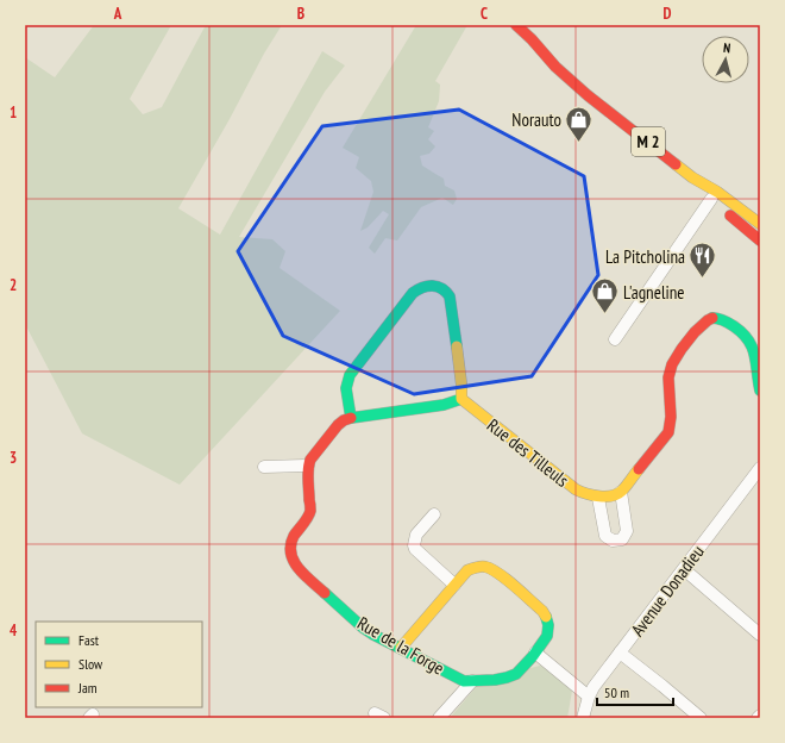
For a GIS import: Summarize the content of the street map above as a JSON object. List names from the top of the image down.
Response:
{
  "streets": {
    "street": [
      "M 2",
      "Rue des Tilleuls",
      "Avenue Donadieu",
      "Rue de la Forge"
    ]
  },
  "places": {
    "shop": ["Norauto", "L'agneline"],
    "restaurant": ["La Pitcholina"]
  },
  "legend": ["Fast", "Slow", "Jam"],
  "scale_bar": "50 m",
  "north": "top",
  "grid": {
    "columns": [
      "A",
      "B",
      "C",
      "D"
    ],
    "rows": [
      "1",
      "2",
      "3",
      "4"
    ]
  }
}
